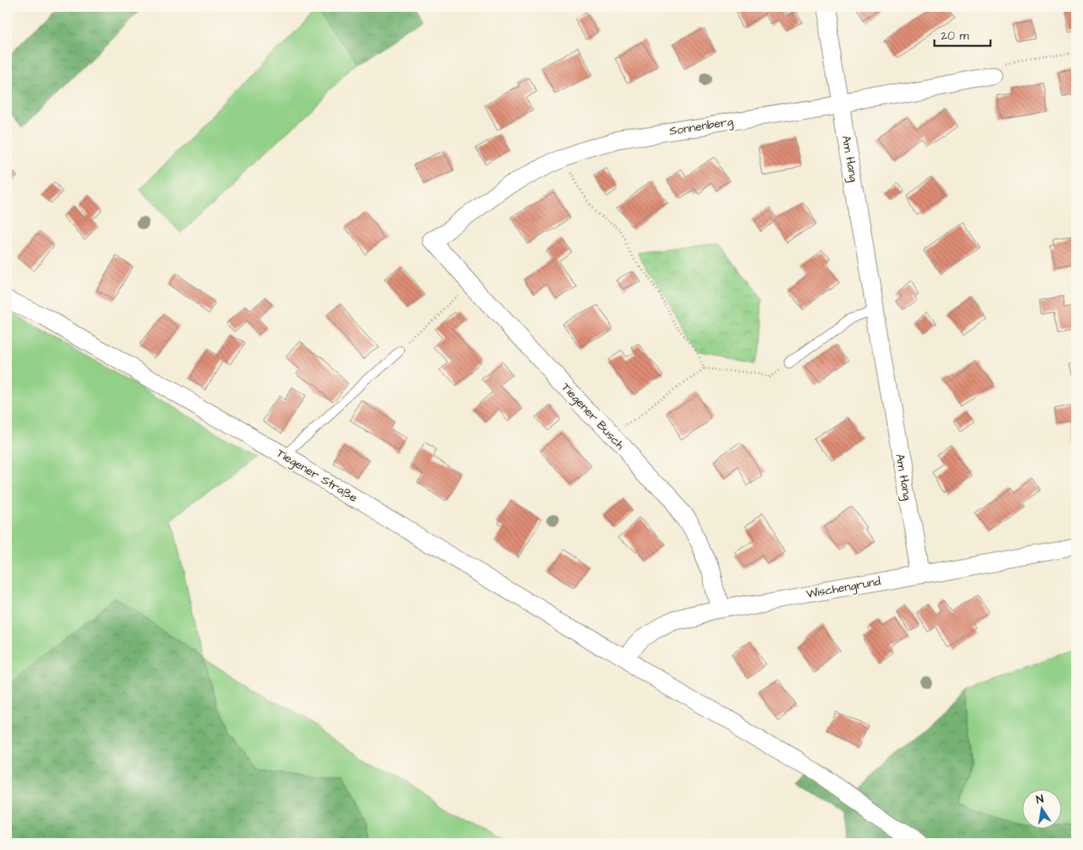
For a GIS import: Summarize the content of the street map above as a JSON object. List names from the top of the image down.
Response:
{
  "streets": {
    "street": [
      "Sonnenberg",
      "Am Hang",
      "Tiegener Busch",
      "Tiegener Straße",
      "Wischengrund"
    ]
  },
  "crossings": [
    ["Sonnenberg", "Am Hang"],
    ["Sonnenberg", "Tiegener Busch"],
    ["Am Hang", "Wischengrund"],
    ["Tiegener Busch", "Wischengrund"],
    ["Tiegener Straße", "Wischengrund"]
  ],
  "scale_bar": "20 m",
  "north": "top"
}
